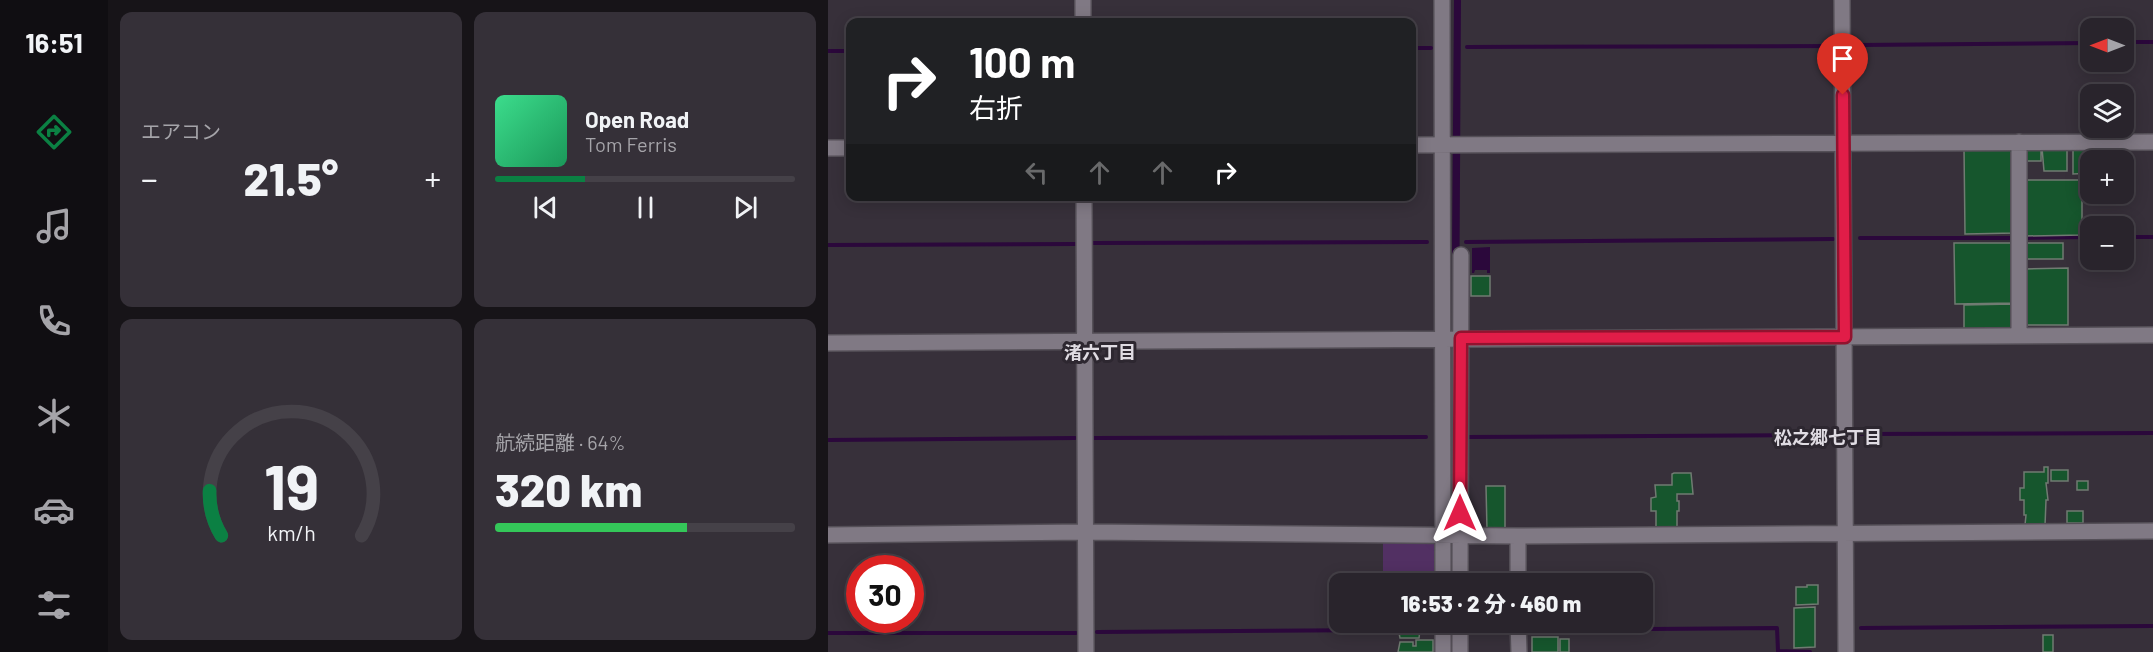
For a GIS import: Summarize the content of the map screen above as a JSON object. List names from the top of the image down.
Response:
{
  "districts": ["渚六丁目", "松之郷七丁目"],
  "north": "left",
  "page": {
    "tabs": "16:51",
    "tile": [
      "エアコン",
      ["航続距離 · 64%", "320 km"]
    ],
    "map_buttons": ["+", "−"],
    "turn": ["100 m", "右折"],
    "song": ["Open Road", "Tom Ferris"],
    "heat": ["−", "21.5°", "+"],
    "limit": "30",
    "trip": "16:53 · 2 分 · 460 m",
    "gauge": ["19", "km/h"]
  }
}
